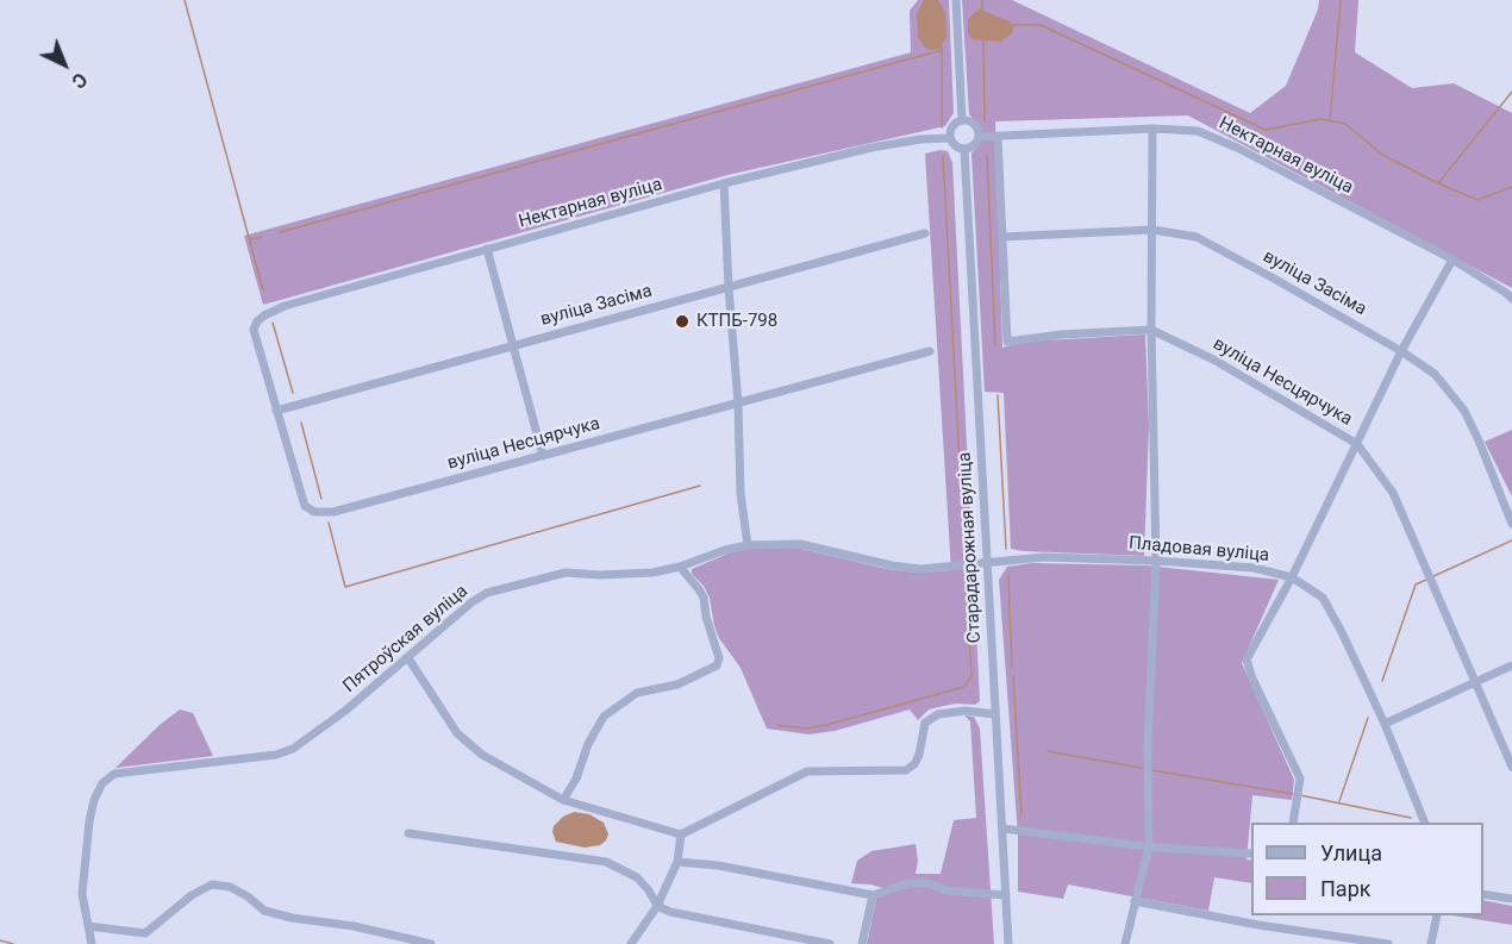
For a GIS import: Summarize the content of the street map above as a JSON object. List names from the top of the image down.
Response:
{
  "streets": {
    "street": [
      "Нектарная вуліца",
      "вуліца Засіма",
      "вуліца Несцярчука",
      "Старадарожная вуліца",
      "Пладовая вуліца",
      "Пятроўская вуліца"
    ]
  },
  "crossings": [
    ["Нектарная вуліца", "вуліца Несцярчука"],
    ["Нектарная вуліца", "Старадарожная вуліца"],
    ["вуліца Засіма", "вуліца Несцярчука"],
    ["Старадарожная вуліца", "Пладовая вуліца"],
    ["Старадарожная вуліца", "Пятроўская вуліца"],
    ["Пладовая вуліца", "Пятроўская вуліца"]
  ],
  "places": ["КТПБ-798"],
  "legend": ["Улица", "Парк"],
  "north": "bottom right"
}
